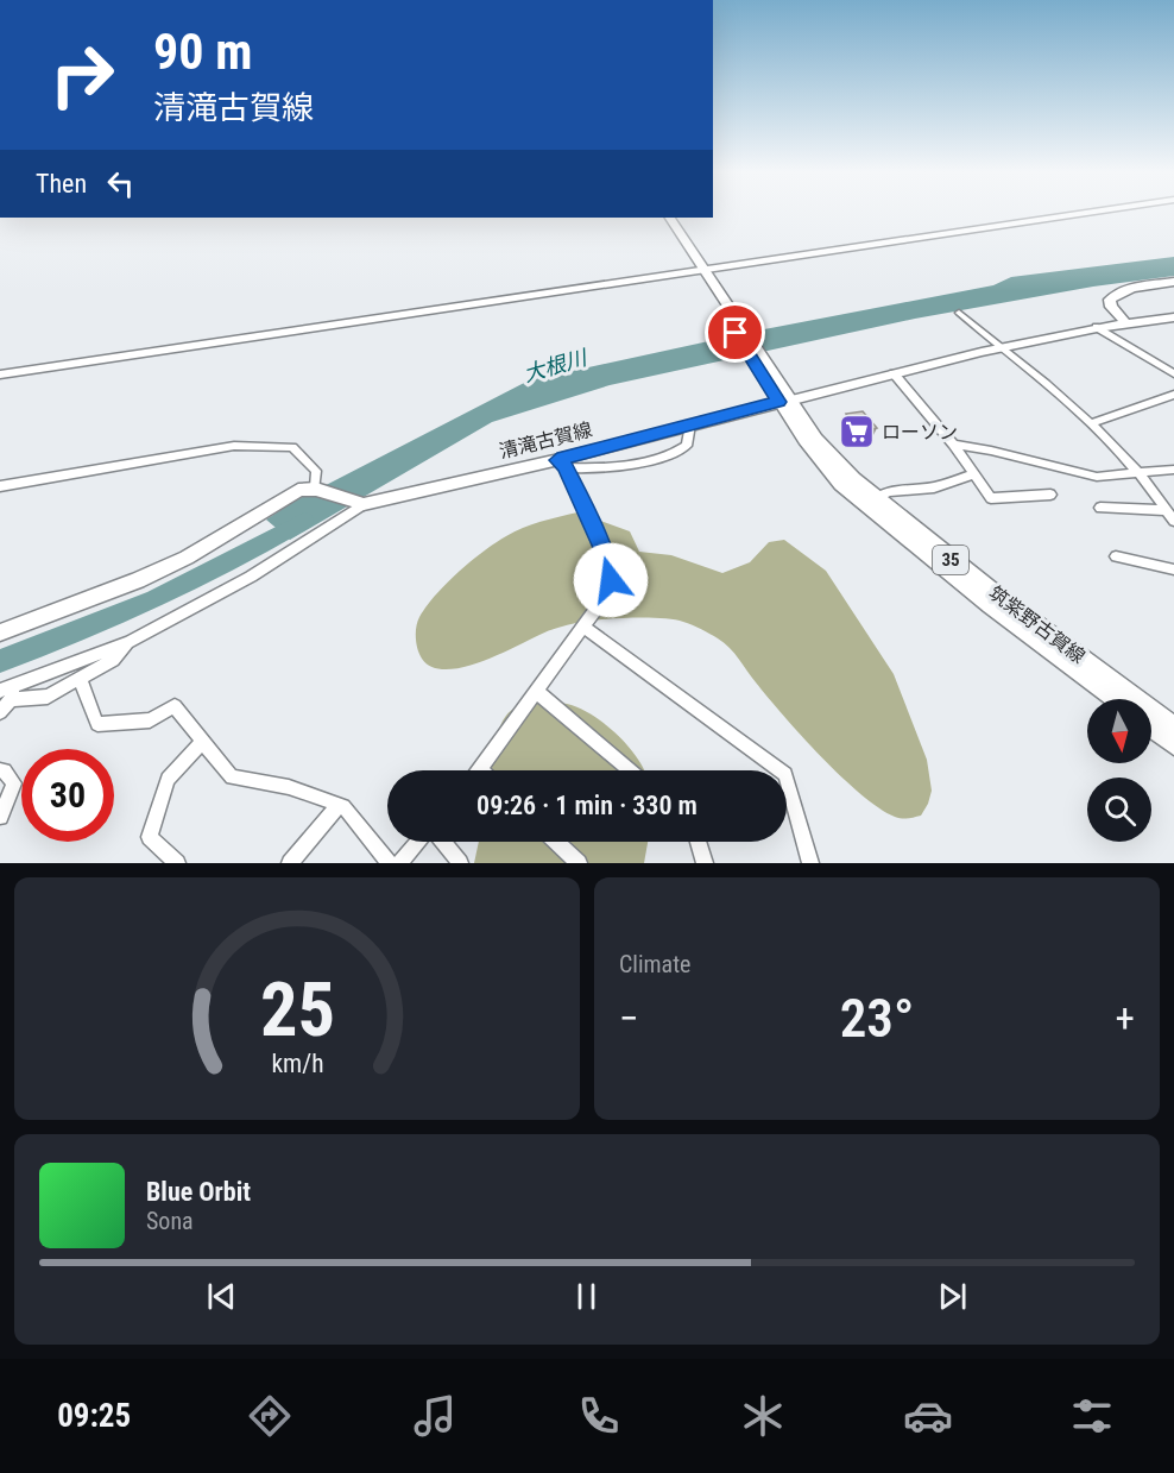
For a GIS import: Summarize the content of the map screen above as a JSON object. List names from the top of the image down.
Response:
{
  "streets": {
    "main road": ["清滝古賀線", "35", "筑紫野古賀線"]
  },
  "crossings": [
    ["清滝古賀線", "筑紫野古賀線"]
  ],
  "water": ["大根川"],
  "places": {
    "supermarket": ["ローソン"]
  },
  "north": "bottom",
  "page": {
    "turn": ["90 m", "清滝古賀線"],
    "then": "Then",
    "limit": "30",
    "trip": "09:26 · 1 min · 330 m",
    "tile": "Climate",
    "heat": ["−", "23°", "+"],
    "song": ["Blue Orbit", "Sona"],
    "tabs": "09:25",
    "gauge": ["25", "km/h"]
  }
}
